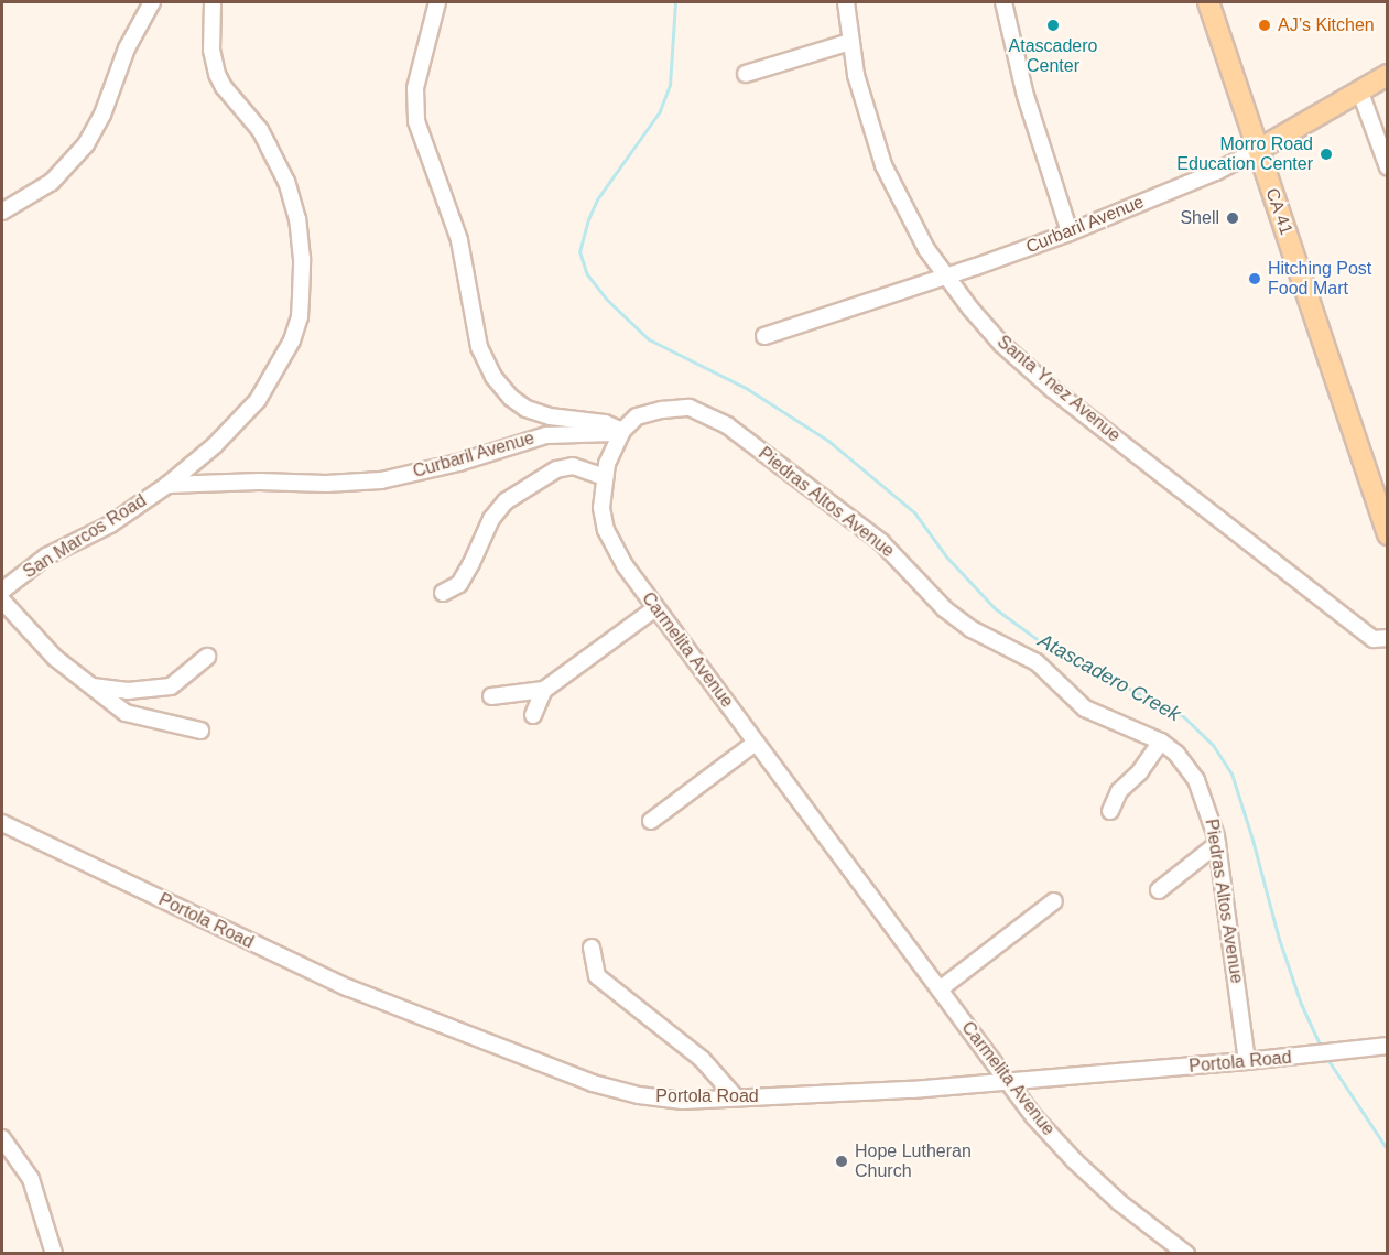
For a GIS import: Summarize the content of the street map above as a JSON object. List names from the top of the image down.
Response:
{
  "streets": {
    "main road": ["CA 41", "Curbaril Avenue"],
    "street": [
      "Santa Ynez Avenue",
      "Piedras Altos Avenue",
      "San Marcos Road",
      "Carmelita Avenue",
      "Portola Road"
    ]
  },
  "crossings": [
    ["CA 41", "Curbaril Avenue"],
    ["Curbaril Avenue", "Santa Ynez Avenue"],
    ["Curbaril Avenue", "Piedras Altos Avenue"],
    ["Curbaril Avenue", "San Marcos Road"],
    ["Curbaril Avenue", "Carmelita Avenue"],
    ["Piedras Altos Avenue", "Carmelita Avenue"],
    ["Piedras Altos Avenue", "Portola Road"],
    ["Carmelita Avenue", "Portola Road"]
  ],
  "water": ["Atascadero Creek"],
  "places": [
    "Atascadero Center",
    "AJ’s Kitchen",
    "Morro Road Education Center",
    "Shell",
    "Hitching Post Food Mart",
    "Hope Lutheran Church"
  ]
}
